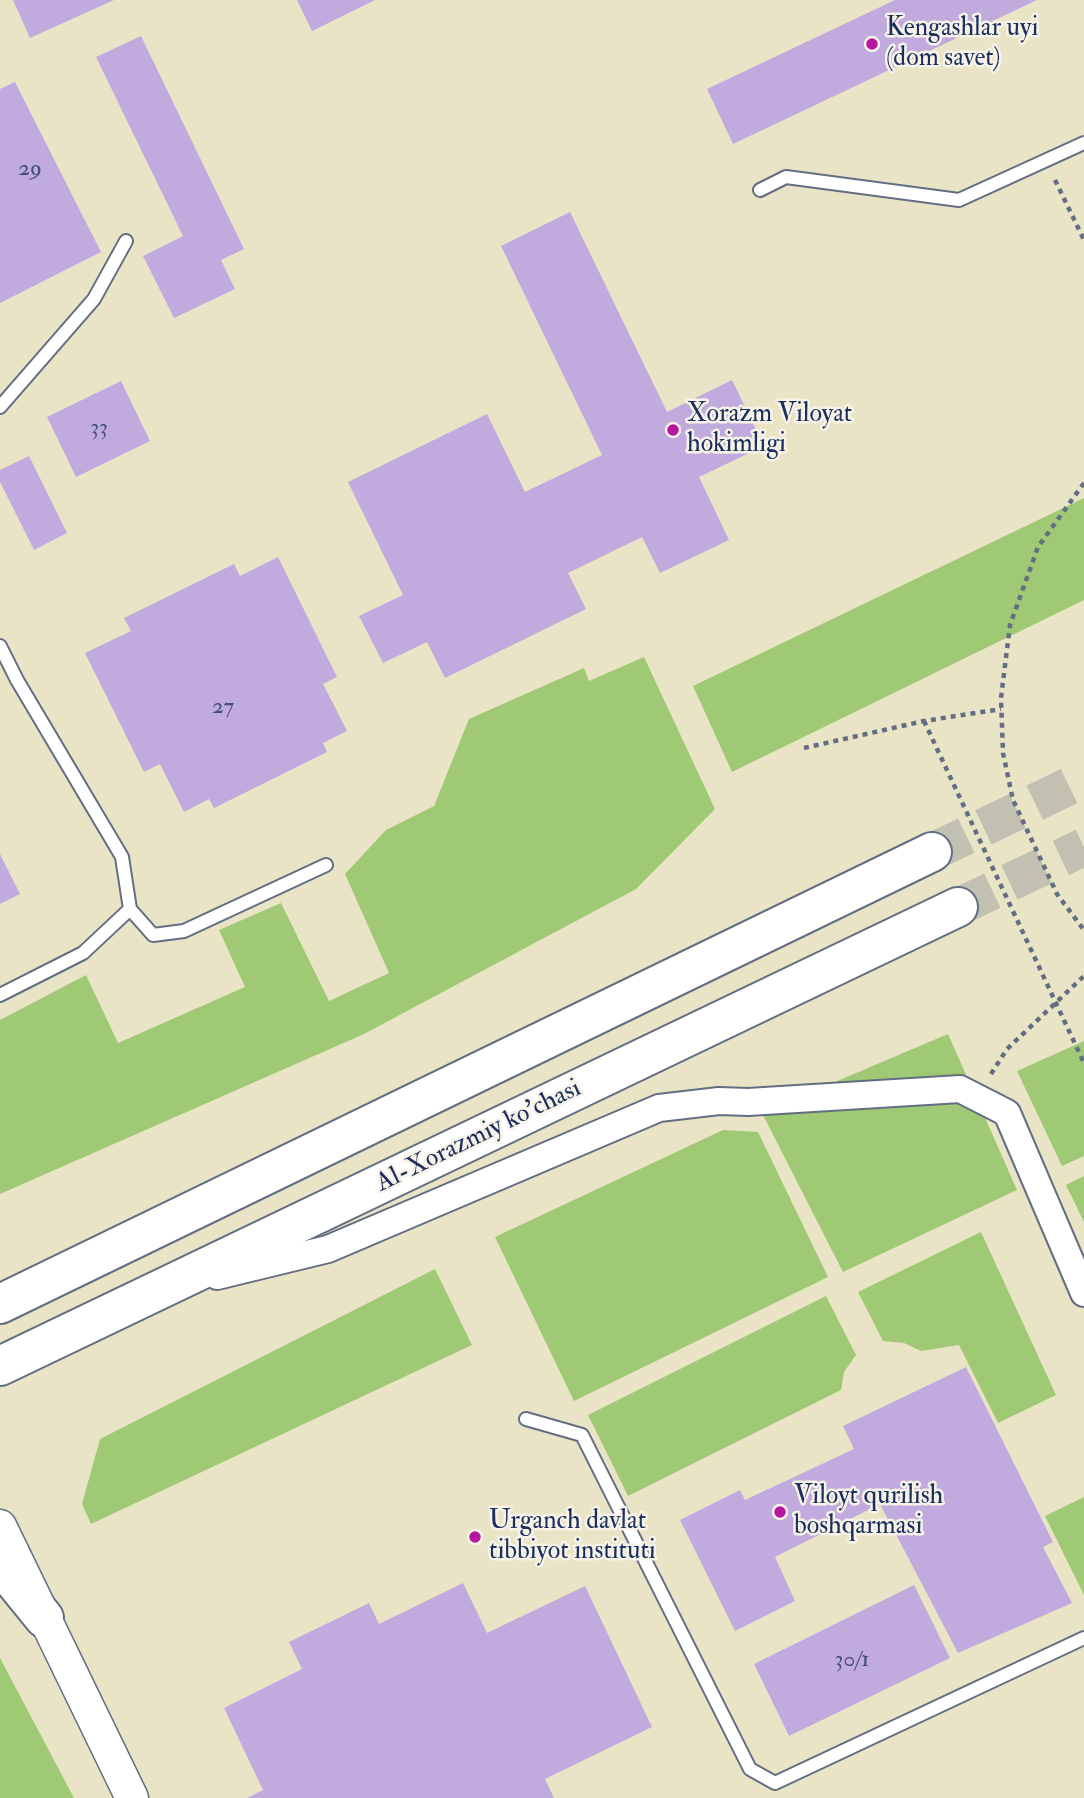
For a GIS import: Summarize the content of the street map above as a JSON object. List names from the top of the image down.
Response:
{
  "streets": {
    "main road": ["Al-Xorazmiy ko’chasi"]
  },
  "places": [
    "Kengashlar uyi (dom savet)",
    "Xorazm Viloyat hokimligi",
    "Viloyt qurilish boshqarmasi",
    "Urganch davlat tibbiyot instituti"
  ],
  "house_numbers": [
    "29",
    "33",
    "27",
    "30/1"
  ]
}
